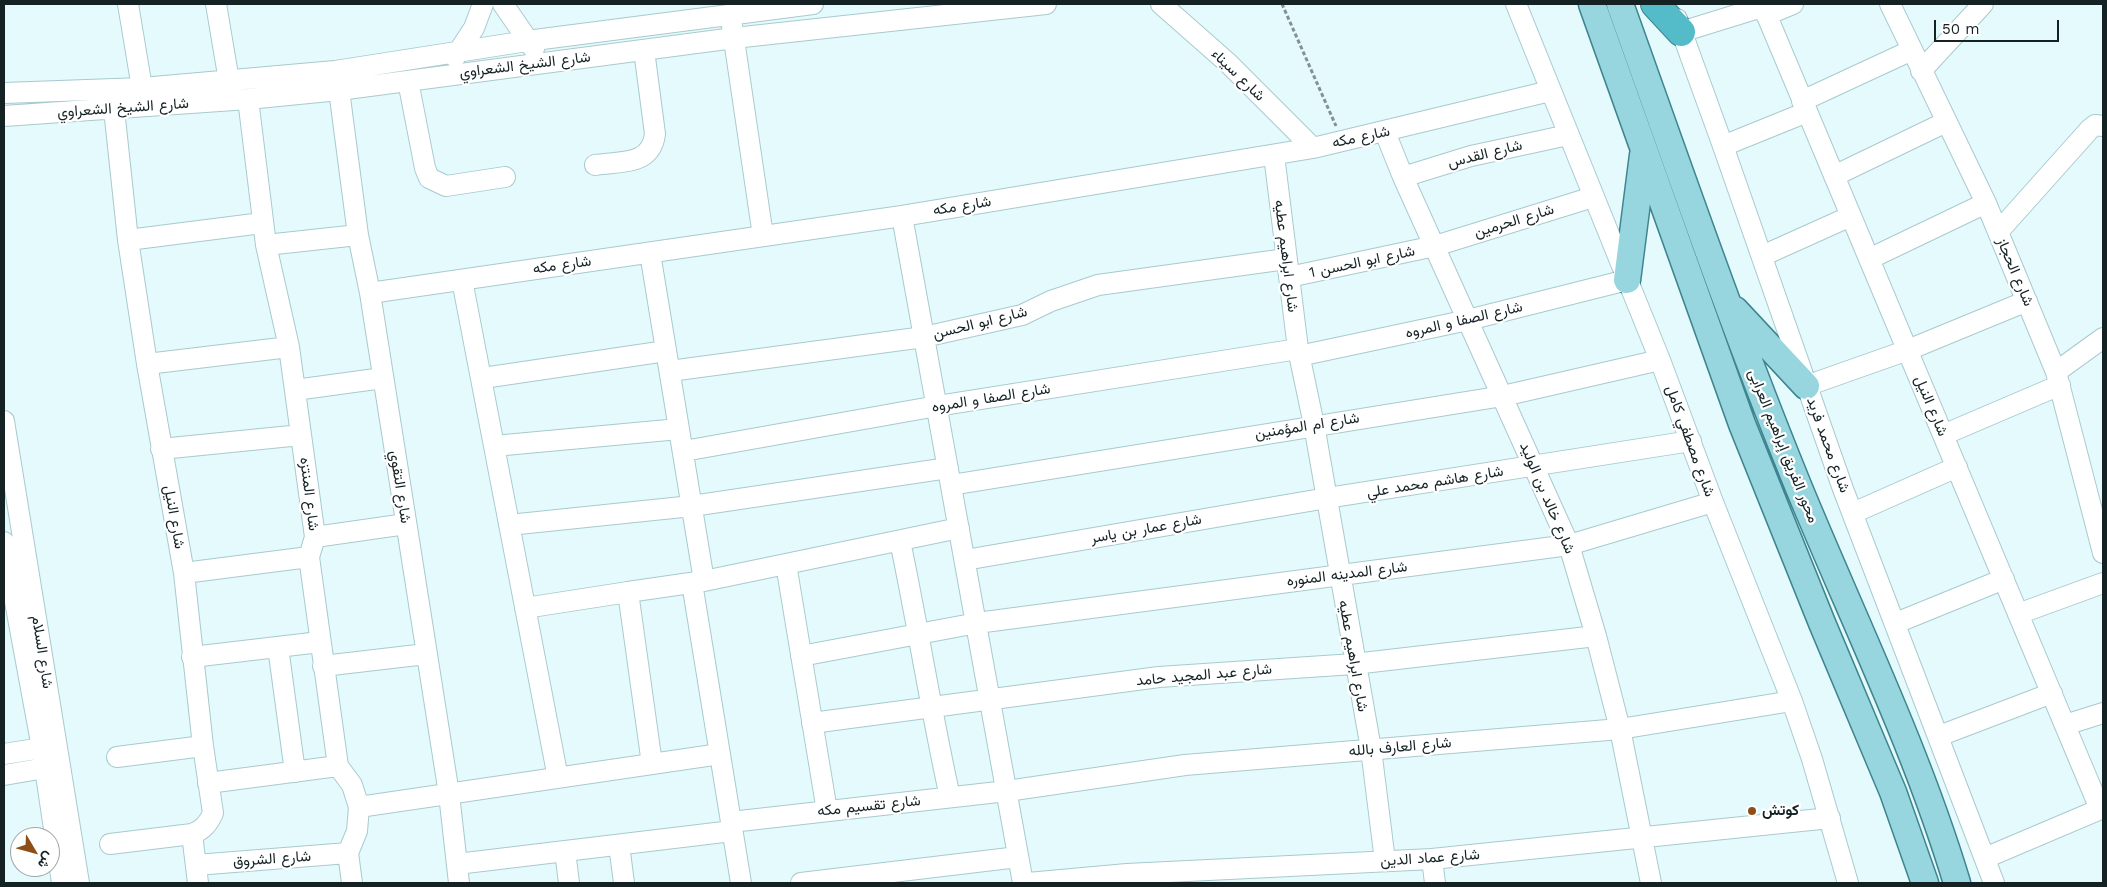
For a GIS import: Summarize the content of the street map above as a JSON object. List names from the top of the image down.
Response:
{
  "streets": {
    "main road": ["محور الفريق إبراهيم العرابى"],
    "street": [
      "شارع الشيخ الشعراوي",
      "شارع سيناء",
      "شارع مكه",
      "شارع القدس",
      "شارع الحرمين",
      "شارع ابراهيم عطيه",
      "شارع ابو الحسن 1",
      "شارع الحجاز",
      "شارع الصفا و المروه",
      "شارع ابو الحسن",
      "شارع النيل",
      "شارع ام المؤمنين",
      "شارع مصطفي كامل",
      "شارع محمد فريد",
      "شارع هاشم محمد علي",
      "شارع التقوي",
      "شارع المنتزه",
      "شارع خالد بن الوليد",
      "شارع عمار بن ياسر",
      "شارع المدينه المنوره",
      "شارع السلام",
      "شارع عبد المجيد حامد",
      "شارع العارف بالله",
      "شارع تقسيم مكه",
      "شارع عماد الدين",
      "شارع الشروق"
    ]
  },
  "crossings": [
    ["شارع الشيخ الشعراوي", "شارع النيل"],
    ["شارع الشيخ الشعراوي", "شارع التقوي"],
    ["شارع الشيخ الشعراوي", "شارع المنتزه"],
    ["شارع سيناء", "شارع مكه"],
    ["شارع مكه", "شارع ابراهيم عطيه"],
    ["شارع مكه", "شارع مصطفي كامل"],
    ["شارع مكه", "شارع التقوي"],
    ["شارع مكه", "شارع خالد بن الوليد"],
    ["شارع القدس", "شارع مصطفي كامل"],
    ["شارع القدس", "شارع خالد بن الوليد"],
    ["شارع الحرمين", "شارع ابو الحسن 1"],
    ["شارع الحرمين", "شارع مصطفي كامل"],
    ["شارع الحرمين", "شارع خالد بن الوليد"],
    ["شارع ابراهيم عطيه", "شارع ابو الحسن 1"],
    ["شارع ابراهيم عطيه", "شارع الصفا و المروه"],
    ["شارع ابراهيم عطيه", "شارع ابو الحسن"],
    ["شارع ابراهيم عطيه", "شارع ام المؤمنين"],
    ["شارع ابراهيم عطيه", "شارع هاشم محمد علي"],
    ["شارع ابراهيم عطيه", "شارع عمار بن ياسر"],
    ["شارع ابراهيم عطيه", "شارع المدينه المنوره"],
    ["شارع ابراهيم عطيه", "شارع عبد المجيد حامد"],
    ["شارع ابراهيم عطيه", "شارع العارف بالله"],
    ["شارع ابراهيم عطيه", "شارع عماد الدين"],
    ["شارع ابو الحسن 1", "شارع ابو الحسن"],
    ["شارع ابو الحسن 1", "شارع خالد بن الوليد"],
    ["شارع الصفا و المروه", "شارع مصطفي كامل"],
    ["شارع الصفا و المروه", "شارع خالد بن الوليد"],
    ["شارع ام المؤمنين", "شارع مصطفي كامل"],
    ["شارع ام المؤمنين", "شارع خالد بن الوليد"],
    ["شارع مصطفي كامل", "شارع هاشم محمد علي"],
    ["شارع مصطفي كامل", "شارع المدينه المنوره"],
    ["شارع مصطفي كامل", "شارع العارف بالله"],
    ["شارع مصطفي كامل", "شارع عماد الدين"],
    ["شارع هاشم محمد علي", "شارع خالد بن الوليد"],
    ["شارع هاشم محمد علي", "شارع عمار بن ياسر"],
    ["شارع التقوي", "شارع تقسيم مكه"],
    ["شارع المنتزه", "شارع الشروق"],
    ["شارع خالد بن الوليد", "شارع المدينه المنوره"],
    ["شارع خالد بن الوليد", "شارع عبد المجيد حامد"],
    ["شارع خالد بن الوليد", "شارع العارف بالله"],
    ["شارع خالد بن الوليد", "شارع عماد الدين"],
    ["شارع العارف بالله", "شارع تقسيم مكه"]
  ],
  "places": ["كوتش"],
  "scale_bar": "50 m",
  "north": "bottom right"
}
